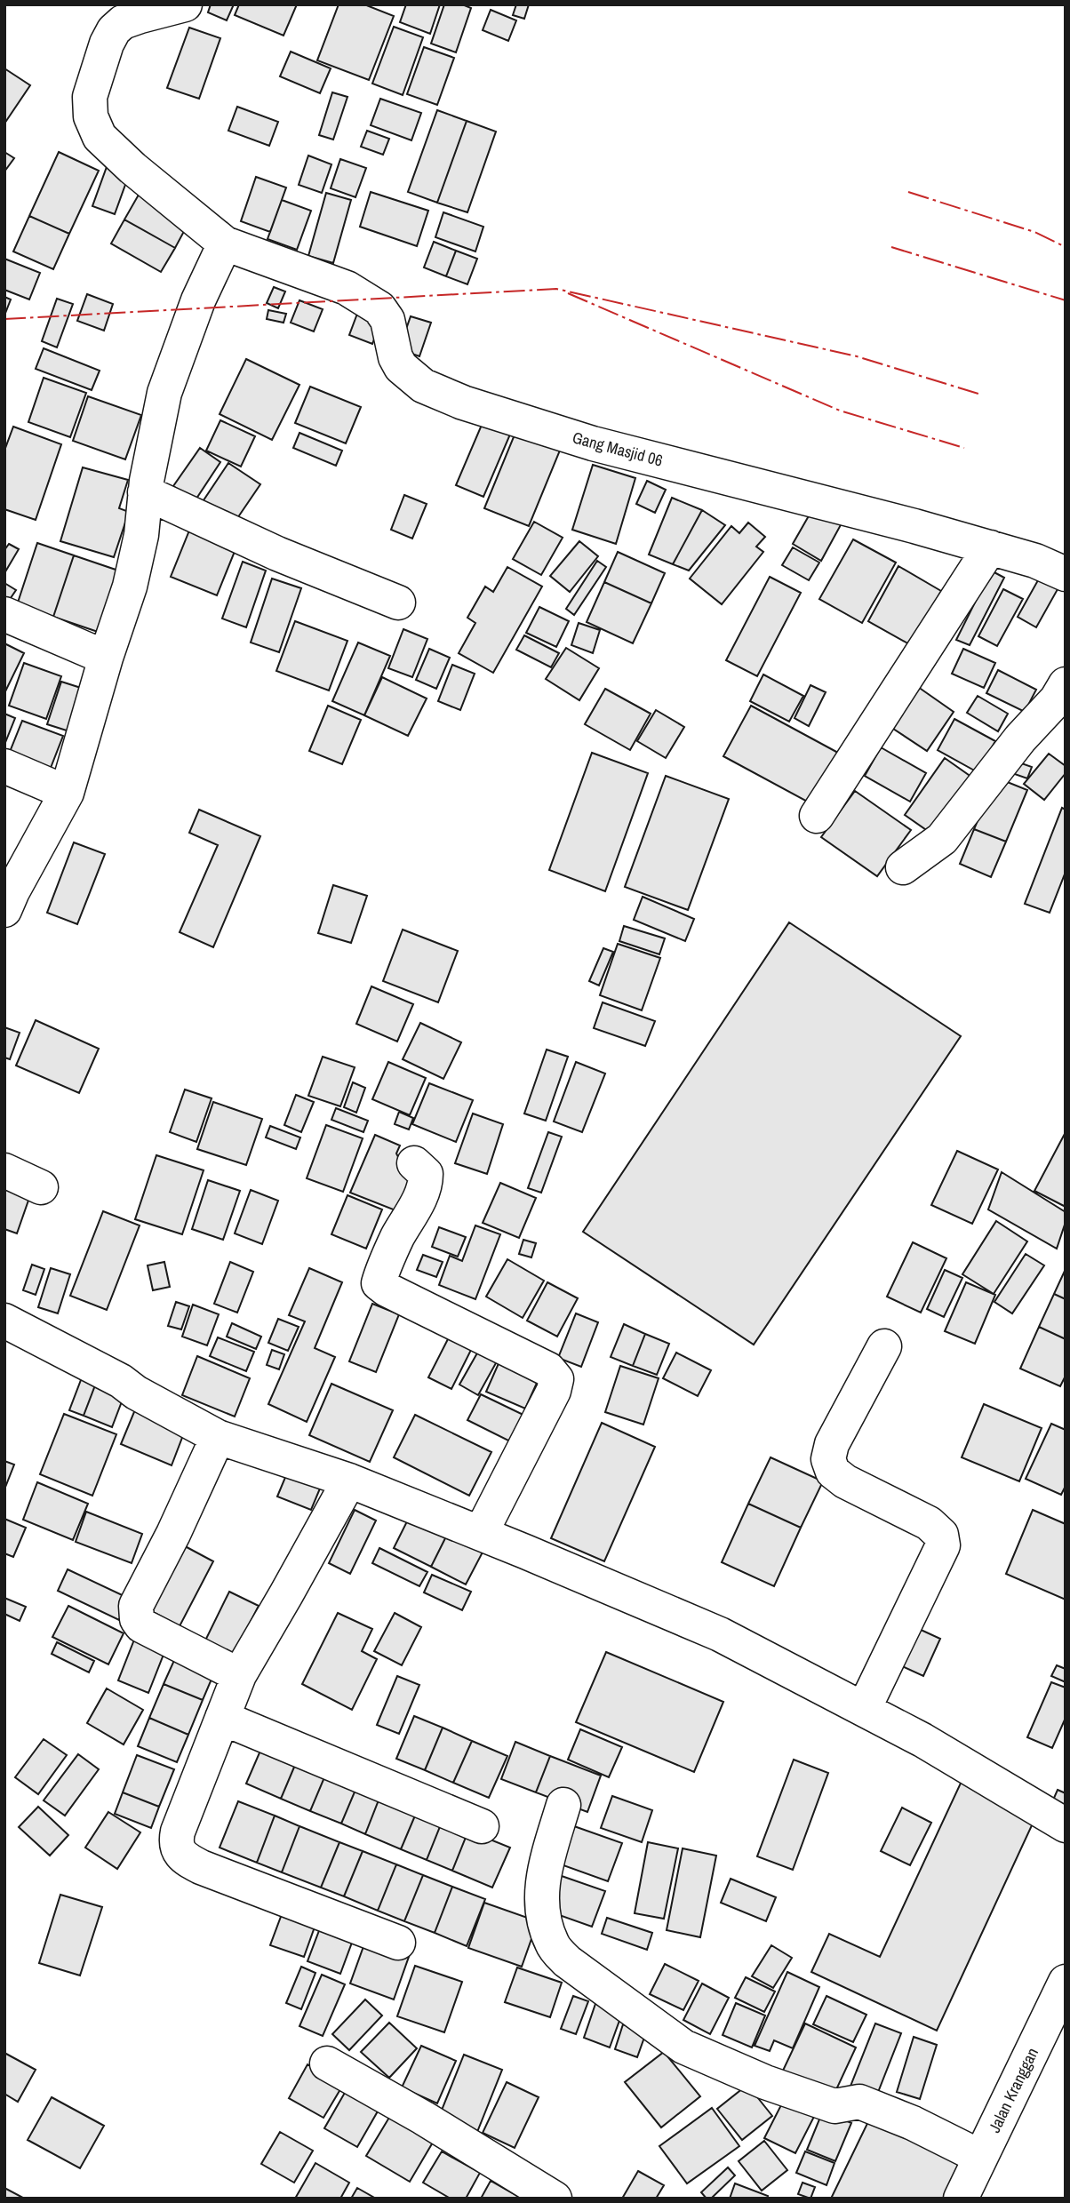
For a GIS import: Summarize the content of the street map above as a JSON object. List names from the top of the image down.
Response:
{
  "streets": {
    "street": ["Gang Masjid 06", "Jalan Kranggan"]
  }
}
